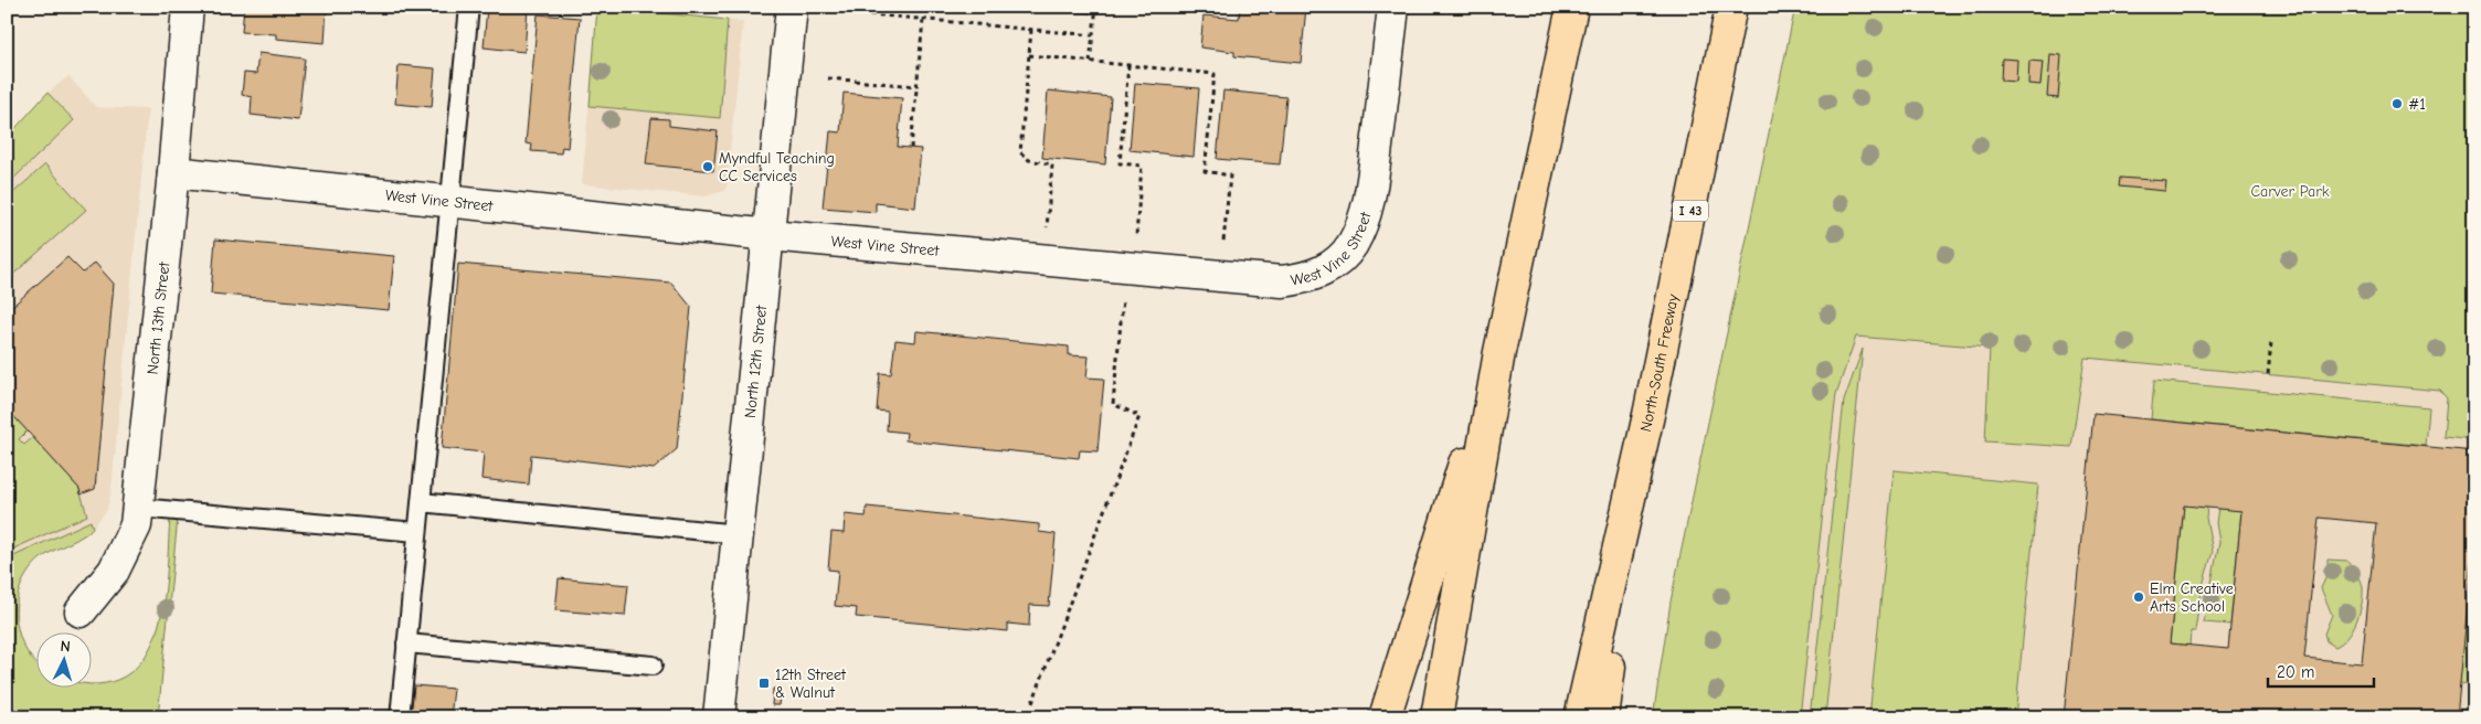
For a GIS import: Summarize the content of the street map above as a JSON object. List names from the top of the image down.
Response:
{
  "streets": {
    "highway": ["I 43", "North-South Freeway"],
    "street": ["West Vine Street", "North 13th Street", "North 12th Street"]
  },
  "crossings": [
    ["West Vine Street", "North 13th Street"],
    ["West Vine Street", "North 12th Street"]
  ],
  "parks": ["Carver Park"],
  "places": {
    "other": ["#1", "Myndful Teaching CC Services", "Elm Creative Arts School"],
    "transit": ["12th Street & Walnut"]
  },
  "scale_bar": "20 m",
  "north": "top"
}
